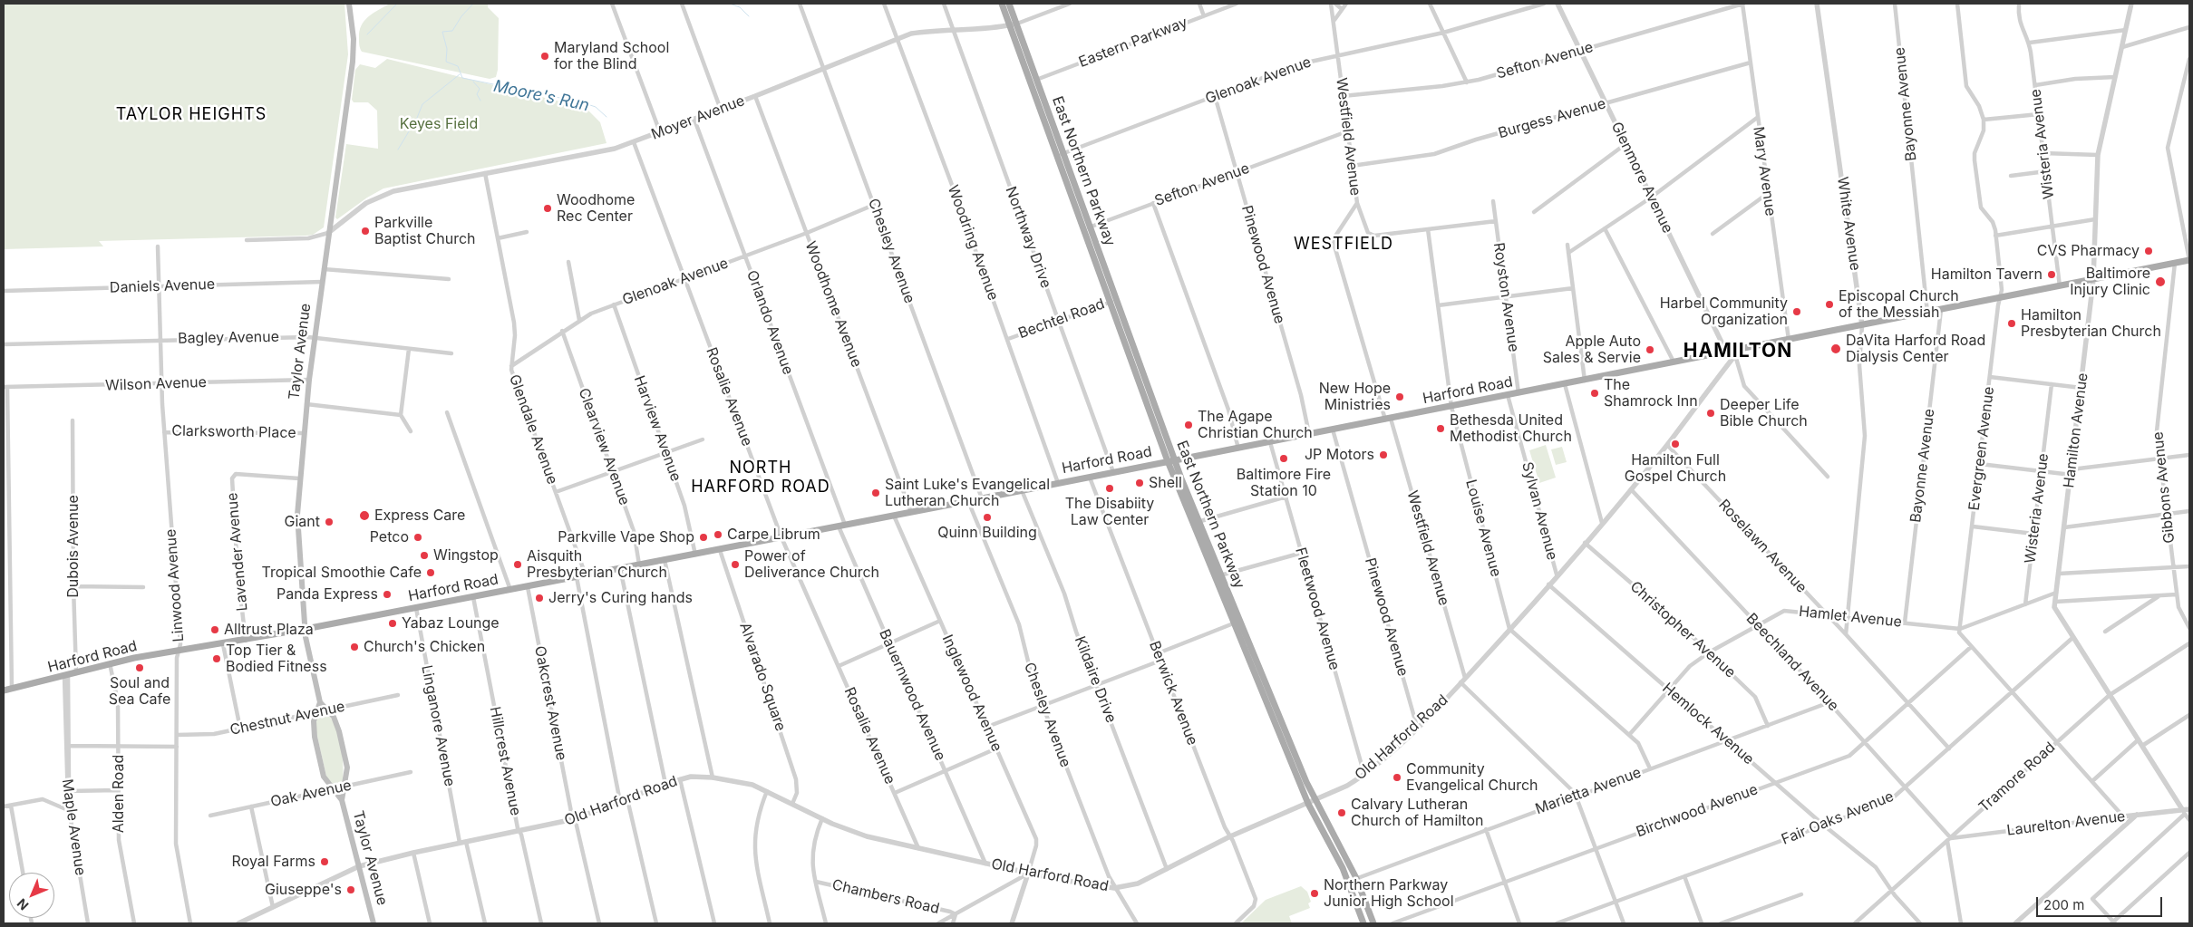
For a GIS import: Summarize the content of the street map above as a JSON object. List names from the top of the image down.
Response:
{
  "streets": {
    "main road": ["East Northern Parkway", "Taylor Avenue", "Harford Road"],
    "street": [
      "Eastern Parkway",
      "Sefton Avenue",
      "Glenoak Avenue",
      "Bayonne Avenue",
      "Moyer Avenue",
      "Burgess Avenue",
      "Westfield Avenue",
      "Wisteria Avenue",
      "Mary Avenue",
      "Glenmore Avenue",
      "White Avenue",
      "Northway Drive",
      "Woodring Avenue",
      "Chesley Avenue",
      "Pinewood Avenue",
      "Daniels Avenue",
      "Royston Avenue",
      "Woodhome Avenue",
      "Bechtel Road",
      "Orlando Avenue",
      "Bagley Avenue",
      "Wilson Avenue",
      "Rosalie Avenue",
      "Harview Avenue",
      "Glendale Avenue",
      "Hamilton Avenue",
      "Clarksworth Place",
      "Clearview Avenue",
      "Evergreen Avenue",
      "Gibbons Avenue",
      "Sylvan Avenue",
      "Louise Avenue",
      "Dubois Avenue",
      "Roselawn Avenue",
      "Lavender Avenue",
      "Linwood Avenue",
      "Fleetwood Avenue",
      "Hamlet Avenue",
      "Christopher Avenue",
      "Beechland Avenue",
      "Alvarado Square",
      "Kildaire Drive",
      "Inglewood Avenue",
      "Berwick Avenue",
      "Bauernwood Avenue",
      "Oakcrest Avenue",
      "Chestnut Avenue",
      "Hemlock Avenue",
      "Linganore Avenue",
      "Old Harford Road",
      "Hillcrest Avenue",
      "Tramore Road",
      "Marietta Avenue",
      "Alden Road",
      "Oak Avenue",
      "Birchwood Avenue",
      "Fair Oaks Avenue",
      "Laurelton Avenue",
      "Maple Avenue",
      "Chambers Road"
    ]
  },
  "crossings": [
    ["Eastern Parkway", "East Northern Parkway"],
    ["Sefton Avenue", "Westfield Avenue"],
    ["Sefton Avenue", "East Northern Parkway"],
    ["Sefton Avenue", "Mary Avenue"],
    ["Sefton Avenue", "Glenmore Avenue"],
    ["Sefton Avenue", "Pinewood Avenue"],
    ["Glenoak Avenue", "Westfield Avenue"],
    ["Glenoak Avenue", "East Northern Parkway"],
    ["Glenoak Avenue", "Chesley Avenue"],
    ["Glenoak Avenue", "Pinewood Avenue"],
    ["Glenoak Avenue", "Woodhome Avenue"],
    ["Glenoak Avenue", "Orlando Avenue"],
    ["Glenoak Avenue", "Rosalie Avenue"],
    ["Glenoak Avenue", "Harview Avenue"],
    ["Glenoak Avenue", "Glendale Avenue"],
    ["Glenoak Avenue", "Clearview Avenue"],
    ["Bayonne Avenue", "Harford Road"],
    ["Bayonne Avenue", "Hamlet Avenue"],
    ["Moyer Avenue", "East Northern Parkway"],
    ["Moyer Avenue", "Northway Drive"],
    ["Moyer Avenue", "Woodring Avenue"],
    ["Moyer Avenue", "Chesley Avenue"],
    ["Moyer Avenue", "Woodhome Avenue"],
    ["Moyer Avenue", "Orlando Avenue"],
    ["Moyer Avenue", "Taylor Avenue"],
    ["Moyer Avenue", "Rosalie Avenue"],
    ["Moyer Avenue", "Glendale Avenue"],
    ["Burgess Avenue", "Westfield Avenue"],
    ["Burgess Avenue", "Mary Avenue"],
    ["Burgess Avenue", "Glenmore Avenue"],
    ["Westfield Avenue", "Harford Road"],
    ["Westfield Avenue", "Old Harford Road"],
    ["Wisteria Avenue", "Harford Road"],
    ["Wisteria Avenue", "Hamlet Avenue"],
    ["East Northern Parkway", "Bechtel Road"],
    ["East Northern Parkway", "Harford Road"],
    ["East Northern Parkway", "Old Harford Road"],
    ["East Northern Parkway", "Marietta Avenue"],
    ["Mary Avenue", "Harford Road"],
    ["Glenmore Avenue", "Harford Road"],
    ["White Avenue", "Harford Road"],
    ["White Avenue", "Roselawn Avenue"],
    ["White Avenue", "Hamlet Avenue"],
    ["Northway Drive", "Bechtel Road"],
    ["Northway Drive", "Harford Road"],
    ["Woodring Avenue", "Bechtel Road"],
    ["Woodring Avenue", "Harford Road"],
    ["Chesley Avenue", "Harford Road"],
    ["Chesley Avenue", "Old Harford Road"],
    ["Pinewood Avenue", "Harford Road"],
    ["Pinewood Avenue", "Old Harford Road"],
    ["Daniels Avenue", "Taylor Avenue"],
    ["Daniels Avenue", "Linwood Avenue"],
    ["Royston Avenue", "Harford Road"],
    ["Woodhome Avenue", "Harford Road"],
    ["Orlando Avenue", "Harford Road"],
    ["Bagley Avenue", "Taylor Avenue"],
    ["Bagley Avenue", "Linwood Avenue"],
    ["Taylor Avenue", "Wilson Avenue"],
    ["Taylor Avenue", "Harford Road"],
    ["Taylor Avenue", "Clarksworth Place"],
    ["Taylor Avenue", "Lavender Avenue"],
    ["Taylor Avenue", "Chestnut Avenue"],
    ["Taylor Avenue", "Old Harford Road"],
    ["Taylor Avenue", "Oak Avenue"],
    ["Wilson Avenue", "Linwood Avenue"],
    ["Harford Road", "Rosalie Avenue"],
    ["Harford Road", "Harview Avenue"],
    ["Harford Road", "Glendale Avenue"],
    ["Harford Road", "Hamilton Avenue"],
    ["Harford Road", "Clearview Avenue"],
    ["Harford Road", "Evergreen Avenue"],
    ["Harford Road", "Gibbons Avenue"],
    ["Harford Road", "Sylvan Avenue"],
    ["Harford Road", "Louise Avenue"],
    ["Harford Road", "Dubois Avenue"],
    ["Harford Road", "Lavender Avenue"],
    ["Harford Road", "Linwood Avenue"],
    ["Harford Road", "Fleetwood Avenue"],
    ["Harford Road", "Alvarado Square"],
    ["Harford Road", "Kildaire Drive"],
    ["Harford Road", "Inglewood Avenue"],
    ["Harford Road", "Berwick Avenue"],
    ["Harford Road", "Bauernwood Avenue"],
    ["Harford Road", "Oakcrest Avenue"],
    ["Harford Road", "Linganore Avenue"],
    ["Harford Road", "Old Harford Road"],
    ["Harford Road", "Hillcrest Avenue"],
    ["Harford Road", "Alden Road"],
    ["Harford Road", "Maple Avenue"],
    ["Rosalie Avenue", "Old Harford Road"],
    ["Hamilton Avenue", "Hamlet Avenue"],
    ["Clarksworth Place", "Linwood Avenue"],
    ["Evergreen Avenue", "Hamlet Avenue"],
    ["Sylvan Avenue", "Old Harford Road"],
    ["Louise Avenue", "Old Harford Road"],
    ["Roselawn Avenue", "Hamlet Avenue"],
    ["Roselawn Avenue", "Old Harford Road"],
    ["Roselawn Avenue", "Birchwood Avenue"],
    ["Roselawn Avenue", "Fair Oaks Avenue"],
    ["Linwood Avenue", "Chestnut Avenue"],
    ["Fleetwood Avenue", "Old Harford Road"],
    ["Hamlet Avenue", "Christopher Avenue"],
    ["Hamlet Avenue", "Beechland Avenue"],
    ["Hamlet Avenue", "Hemlock Avenue"],
    ["Christopher Avenue", "Old Harford Road"],
    ["Christopher Avenue", "Marietta Avenue"],
    ["Beechland Avenue", "Old Harford Road"],
    ["Beechland Avenue", "Tramore Road"],
    ["Beechland Avenue", "Marietta Avenue"],
    ["Beechland Avenue", "Birchwood Avenue"],
    ["Beechland Avenue", "Fair Oaks Avenue"],
    ["Beechland Avenue", "Laurelton Avenue"],
    ["Alvarado Square", "Old Harford Road"],
    ["Kildaire Drive", "Old Harford Road"],
    ["Inglewood Avenue", "Old Harford Road"],
    ["Berwick Avenue", "Old Harford Road"],
    ["Bauernwood Avenue", "Old Harford Road"],
    ["Oakcrest Avenue", "Old Harford Road"],
    ["Hemlock Avenue", "Old Harford Road"],
    ["Hemlock Avenue", "Tramore Road"],
    ["Hemlock Avenue", "Marietta Avenue"],
    ["Hemlock Avenue", "Birchwood Avenue"],
    ["Hemlock Avenue", "Fair Oaks Avenue"],
    ["Linganore Avenue", "Old Harford Road"],
    ["Old Harford Road", "Hillcrest Avenue"],
    ["Tramore Road", "Laurelton Avenue"]
  ],
  "districts": [
    "TAYLOR HEIGHTS",
    "WESTFIELD",
    "HAMILTON",
    "NORTH HARFORD ROAD"
  ],
  "water": ["Moore's Run"],
  "parks": ["Keyes Field"],
  "places": [
    "Maryland School for the Blind",
    "Woodhome Rec Center",
    "Parkville Baptist Church",
    "CVS Pharmacy",
    "Hamilton Tavern",
    "Baltimore Injury Clinic",
    "Episcopal Church of the Messiah",
    "Harbel Community Organization",
    "Hamilton Presbyterian Church",
    "DaVita Harford Road Dialysis Center",
    "Apple Auto Sales & Servie",
    "The Shamrock Inn",
    "New Hope Ministries",
    "Deeper Life Bible Church",
    "The Agape Christian Church",
    "Bethesda United Methodist Church",
    "Hamilton Full Gospel Church",
    "JP Motors",
    "Baltimore Fire Station 10",
    "Shell",
    "The Disabiity Law Center",
    "Saint Luke's Evangelical Lutheran Church",
    "Express Care",
    "Quinn Building",
    "Giant",
    "Carpe Librum",
    "Petco",
    "Parkville Vape Shop",
    "Wingstop",
    "Aisquith Presbyterian Church",
    "Power of Deliverance Church",
    "Tropical Smoothie Cafe",
    "Panda Express",
    "Jerry's Curing hands",
    "Yabaz Lounge",
    "Alltrust Plaza",
    "Church's Chicken",
    "Top Tier & Bodied Fitness",
    "Soul and Sea Cafe",
    "Community Evangelical Church",
    "Calvary Lutheran Church of Hamilton",
    "Royal Farms",
    "Giuseppe's",
    "Northern Parkway Junior High School"
  ],
  "scale_bar": "200 m",
  "north": "bottom left"
}
